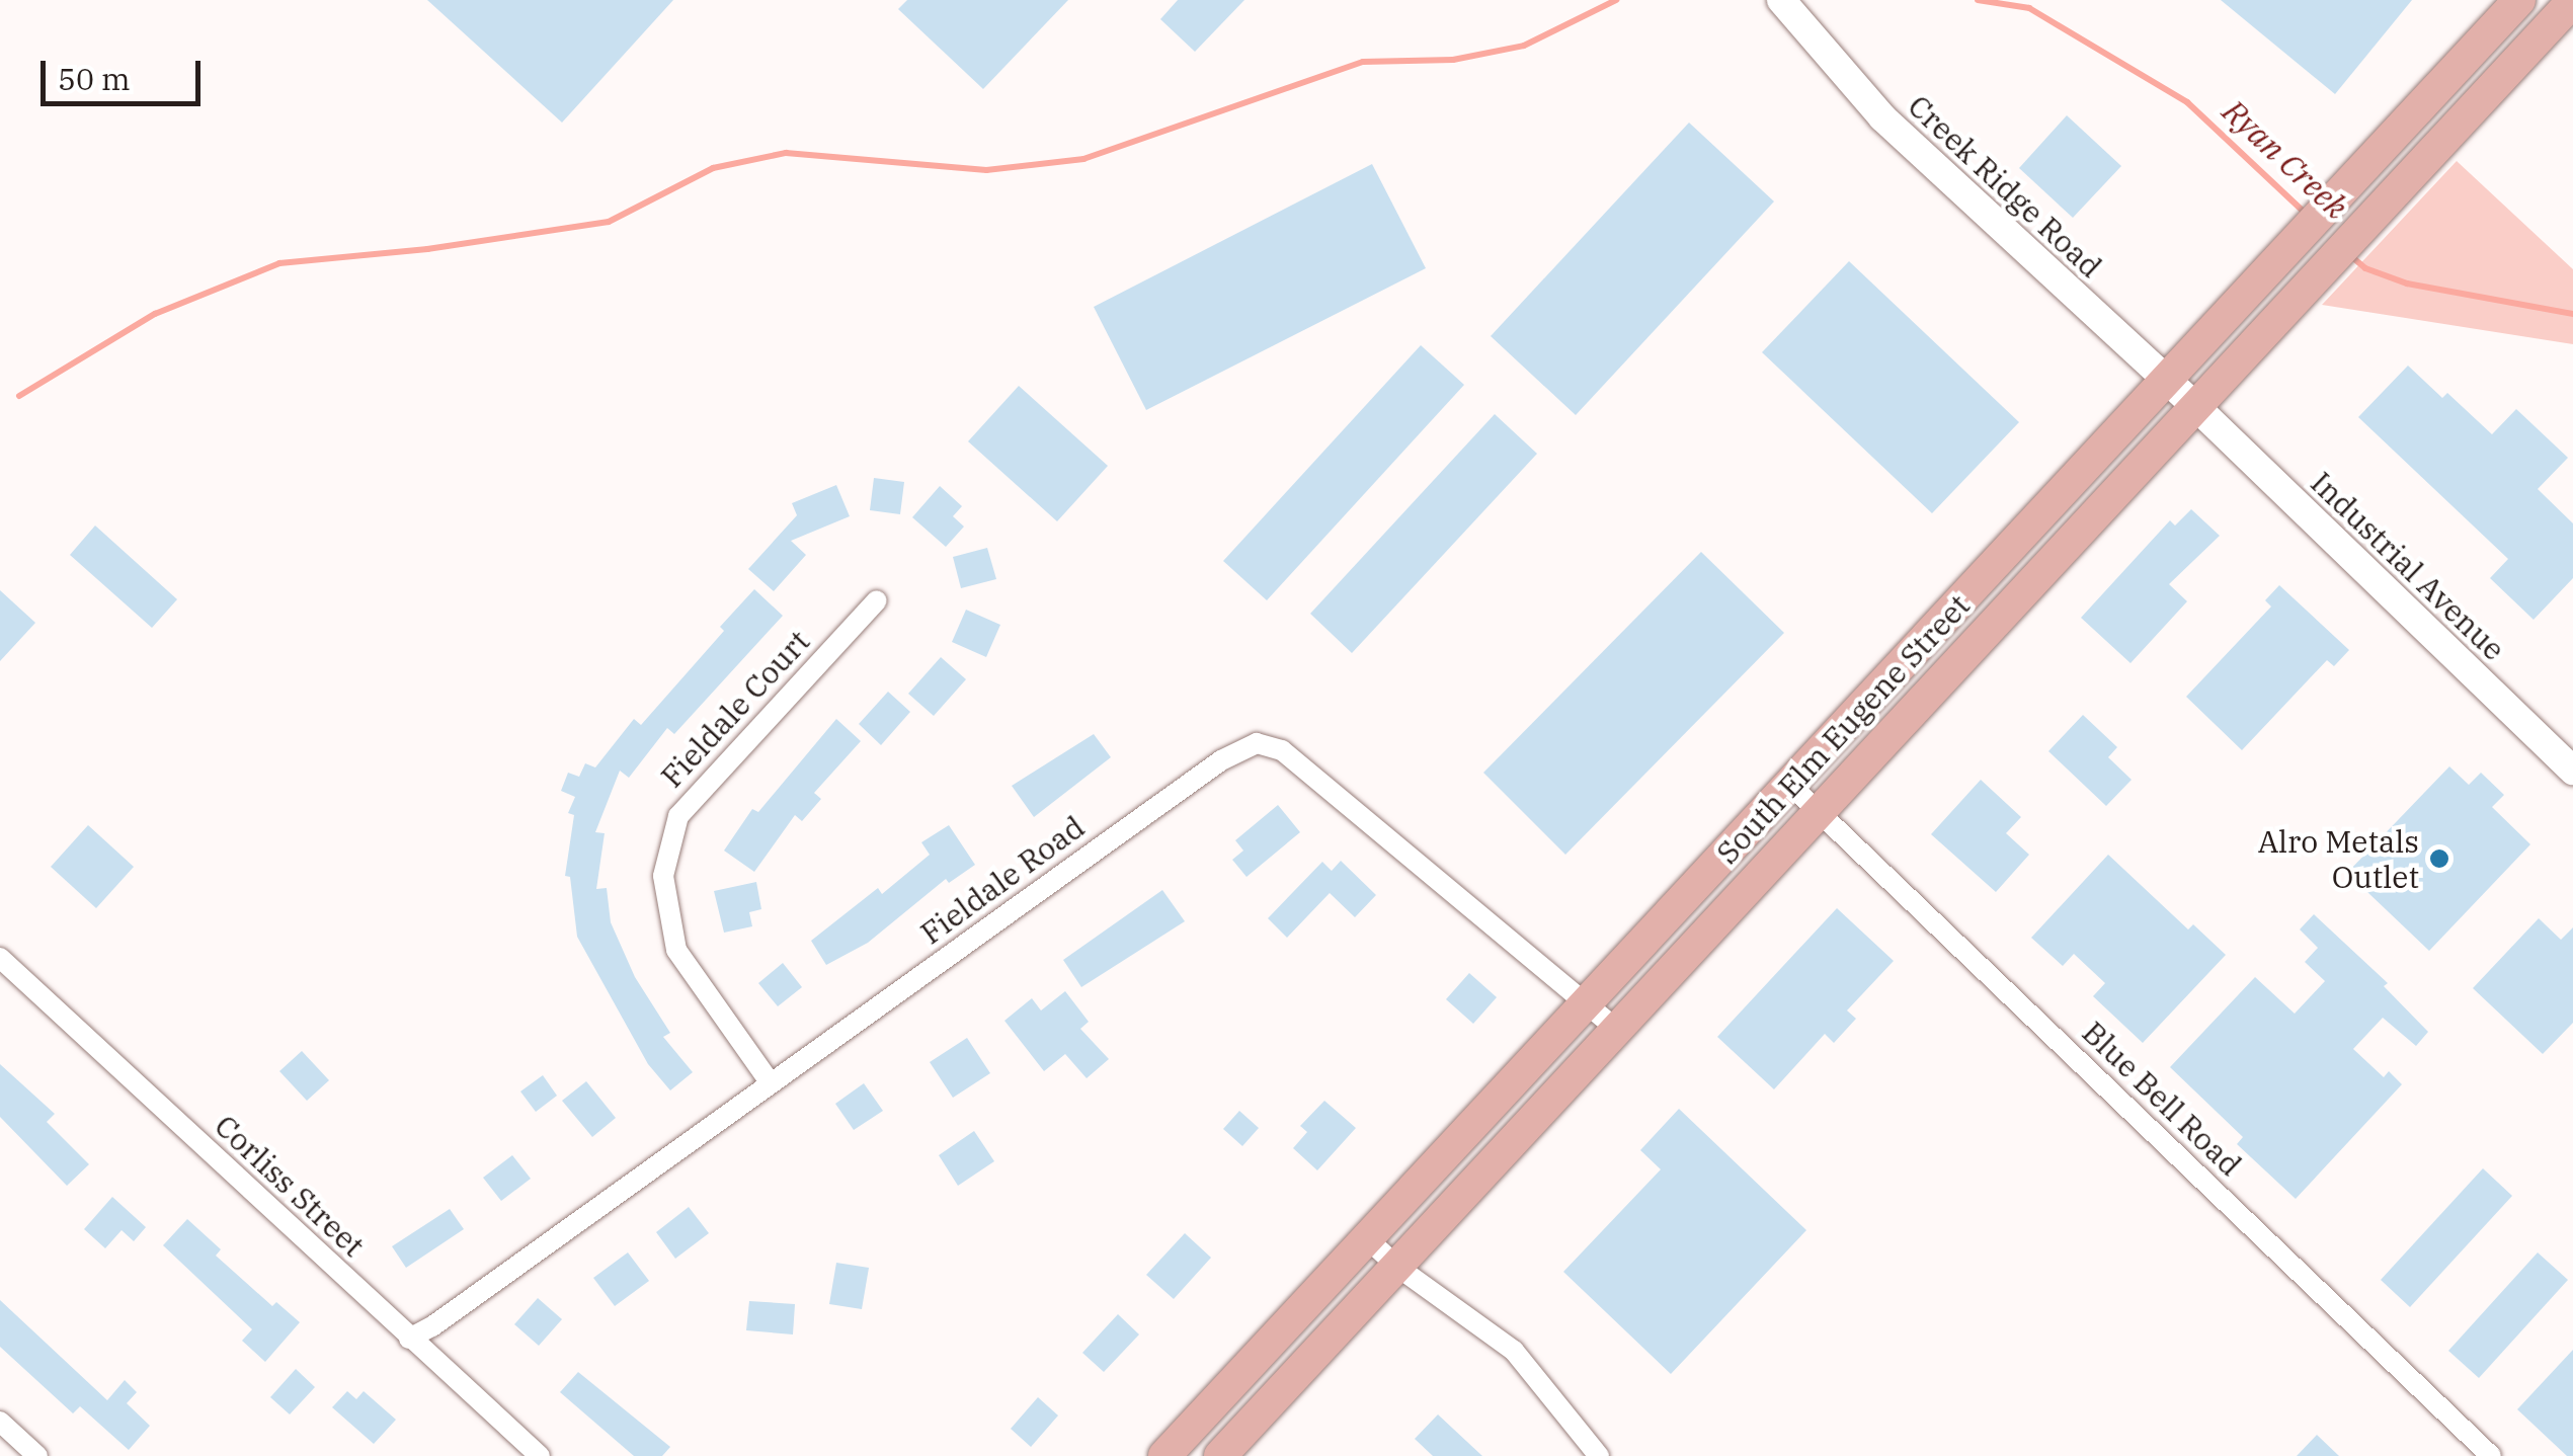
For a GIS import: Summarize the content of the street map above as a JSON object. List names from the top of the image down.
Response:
{
  "streets": {
    "main road": ["Creek Ridge Road", "Industrial Avenue", "South Elm Eugene Street"],
    "street": [
      "Fieldale Court",
      "Fieldale Road",
      "Blue Bell Road",
      "Corliss Street"
    ]
  },
  "crossings": [
    ["Creek Ridge Road", "Industrial Avenue"],
    ["Creek Ridge Road", "South Elm Eugene Street"],
    ["Industrial Avenue", "South Elm Eugene Street"],
    ["Fieldale Court", "Fieldale Road"],
    ["South Elm Eugene Street", "Fieldale Road"],
    ["South Elm Eugene Street", "Blue Bell Road"],
    ["Fieldale Road", "Corliss Street"]
  ],
  "water": ["Ryan Creek"],
  "places": ["Alro Metals Outlet"],
  "scale_bar": "50 m"
}
